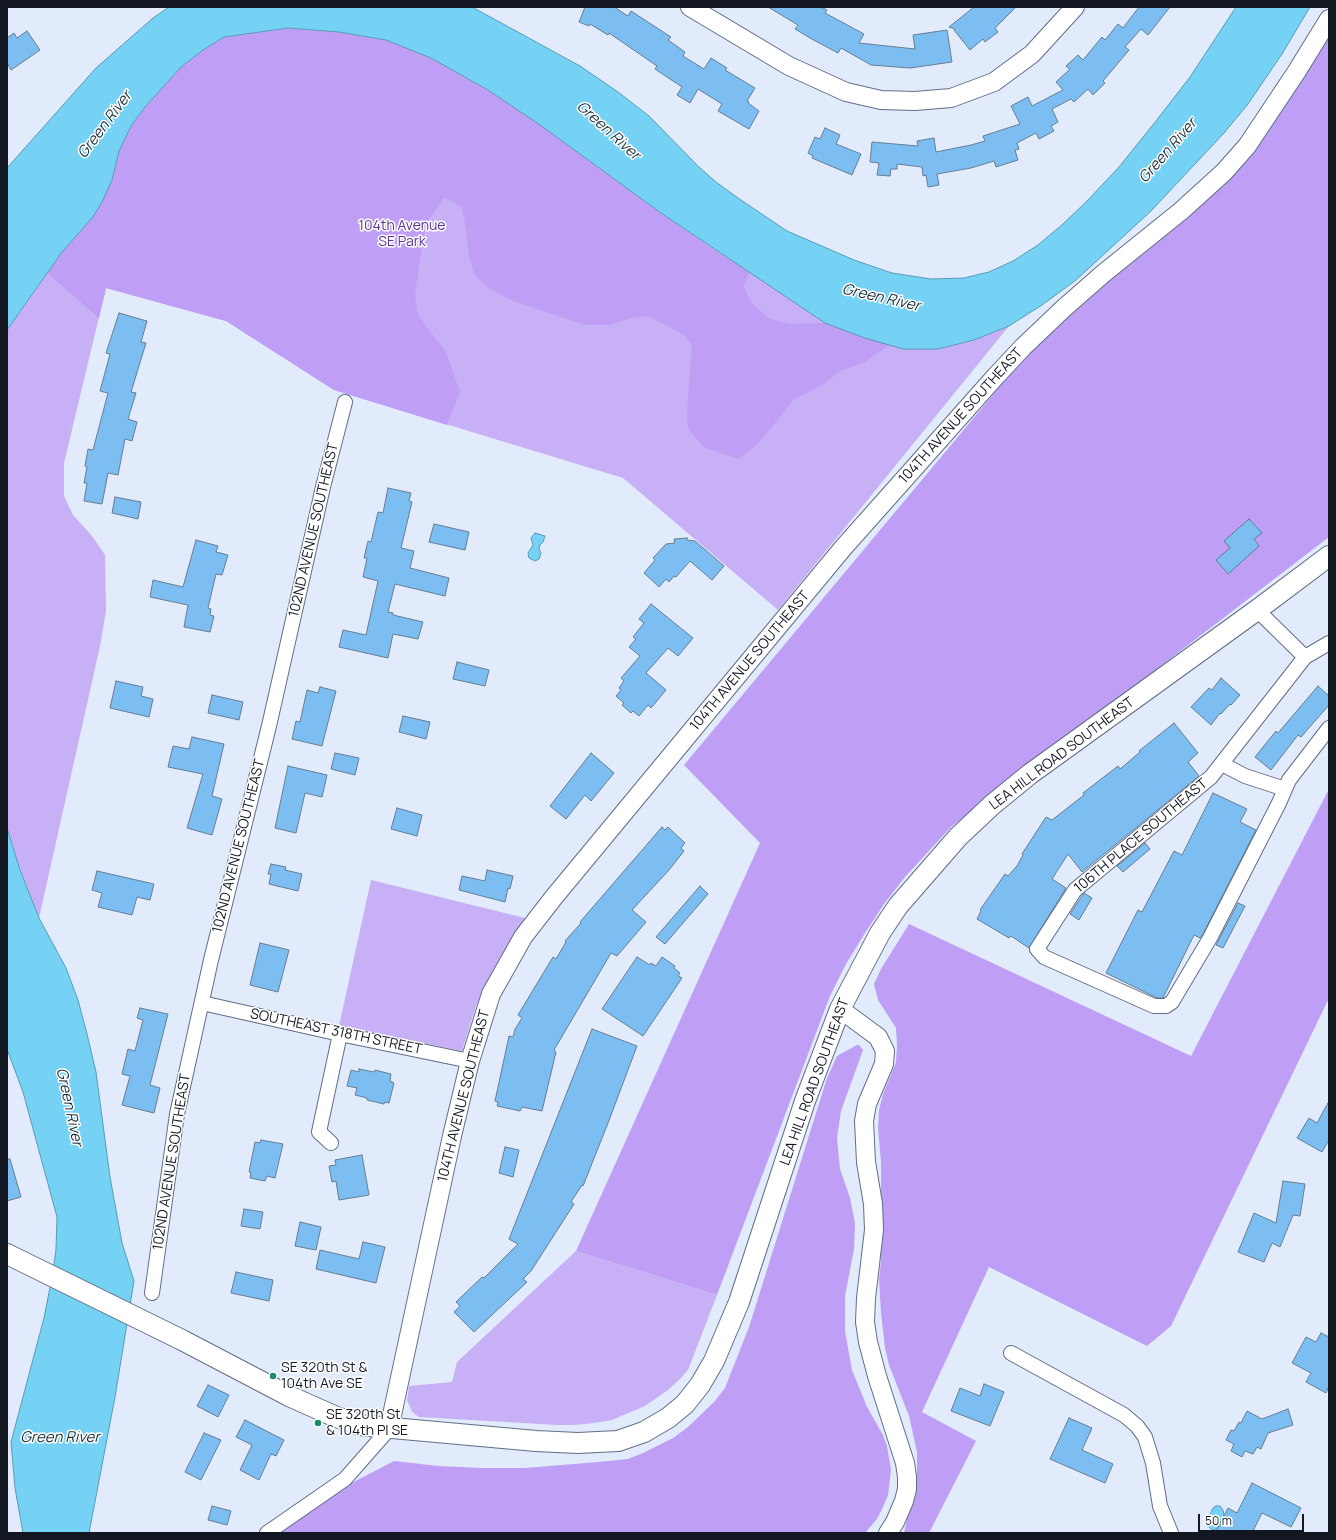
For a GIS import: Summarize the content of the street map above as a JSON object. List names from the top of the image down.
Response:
{
  "streets": {
    "main road": ["LEA HILL ROAD SOUTHEAST"],
    "street": [
      "104TH AVENUE SOUTHEAST",
      "102ND AVENUE SOUTHEAST",
      "106TH PLACE SOUTHEAST",
      "SOUTHEAST 318TH STREET"
    ]
  },
  "crossings": [
    ["104TH AVENUE SOUTHEAST", "LEA HILL ROAD SOUTHEAST"],
    ["104TH AVENUE SOUTHEAST", "SOUTHEAST 318TH STREET"],
    ["102ND AVENUE SOUTHEAST", "SOUTHEAST 318TH STREET"]
  ],
  "water": ["Green River"],
  "parks": ["104th Avenue SE Park"],
  "places": ["SE 320th St & 104th Ave SE", "SE 320th St & 104th Pl SE"],
  "scale_bar": "50 m"
}
